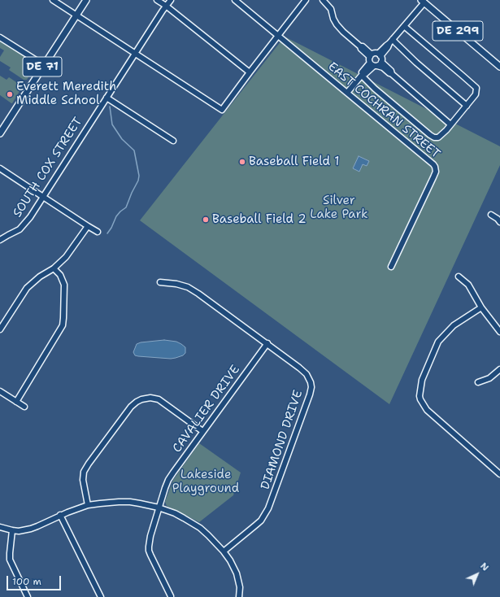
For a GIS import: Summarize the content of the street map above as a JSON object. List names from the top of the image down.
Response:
{
  "streets": {
    "main road": ["DE 299", "DE 71"],
    "street": [
      "EAST COCHRAN STREET",
      "SOUTH COX STREET",
      "CAVALIER DRIVE",
      "DIAMOND DRIVE"
    ]
  },
  "crossings": [
    ["CAVALIER DRIVE", "DIAMOND DRIVE"]
  ],
  "parks": ["Silver Lake Park", "Lakeside Playground"],
  "places": ["Everett Meredith Middle School", "Baseball Field 1", "Baseball Field 2"],
  "scale_bar": "100 m",
  "north": "top right"
}
